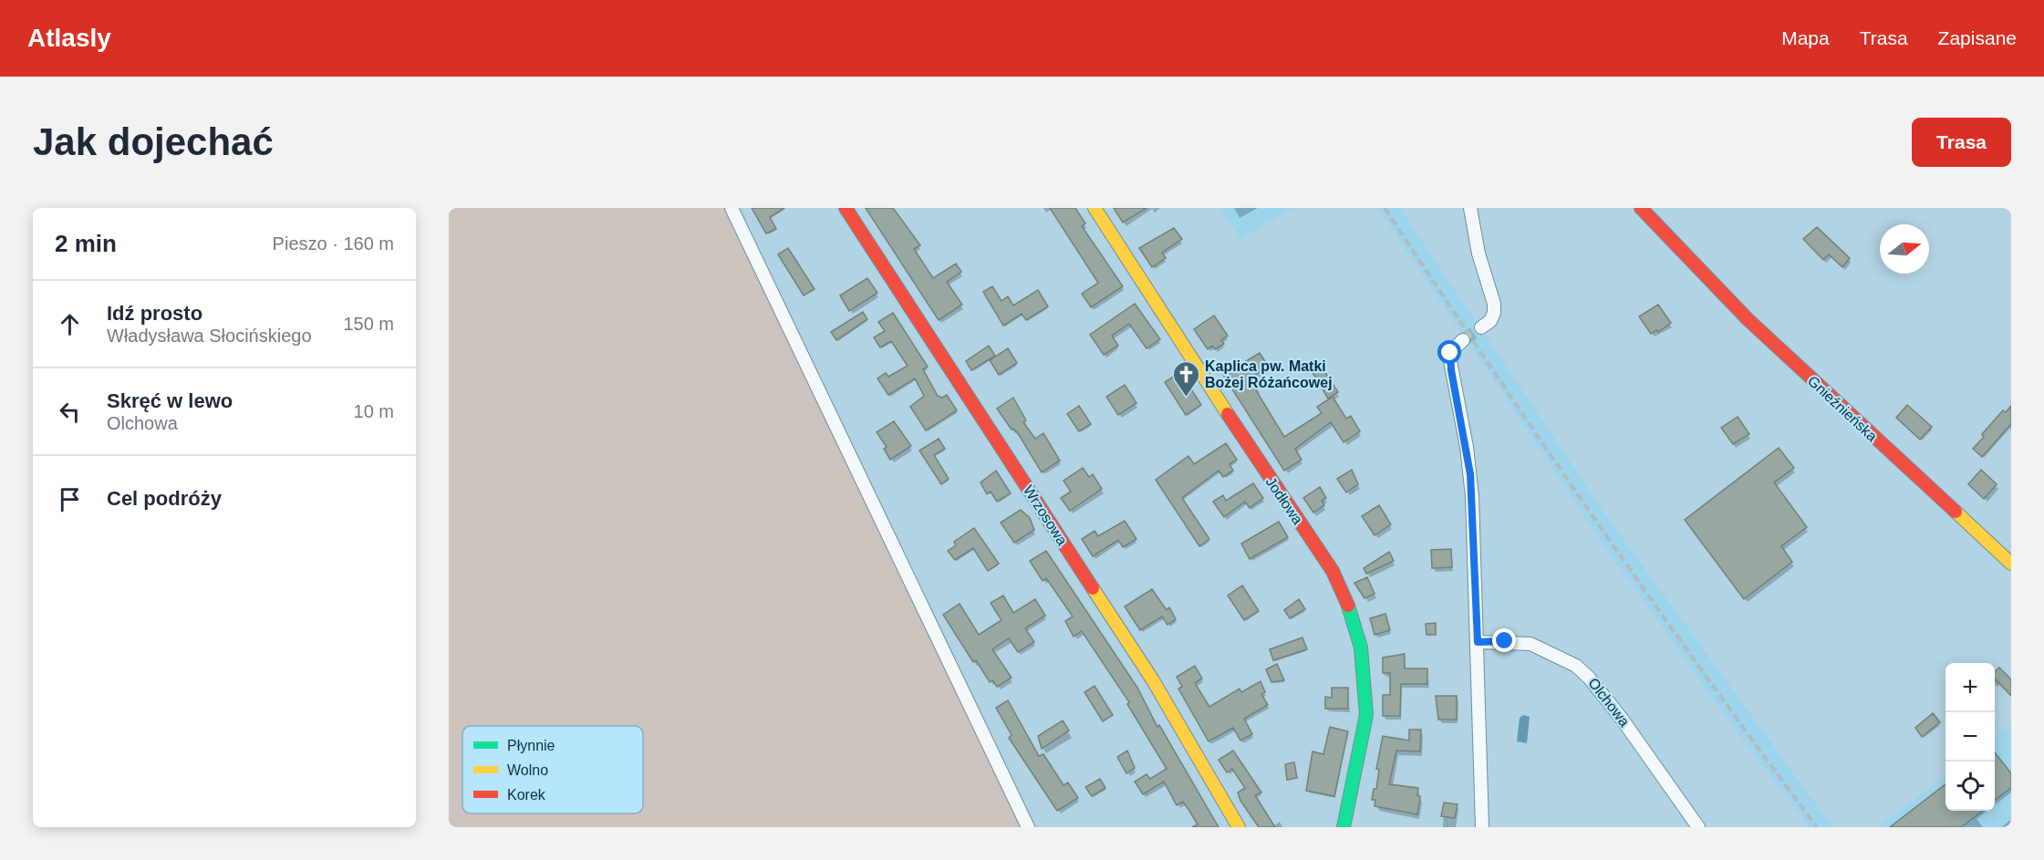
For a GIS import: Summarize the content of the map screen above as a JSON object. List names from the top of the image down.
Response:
{
  "streets": {
    "street": [
      "Gnieźnieńska",
      "Jodłowa",
      "Wrzosowa",
      "Olchowa"
    ]
  },
  "places": {
    "church": ["Kaplica pw. Matki Bożej Różańcowej"]
  },
  "legend": ["Płynnie", "Wolno", "Korek"],
  "north": "right",
  "page": {
    "header": "Atlasly",
    "nav": ["Mapa", "Trasa", "Zapisane"],
    "buttons": "Trasa",
    "title": "Jak dojechać",
    "heading": ["2 min", "Pieszo · 160 m"],
    "list": [
      ["Idź prosto", "Władysława Słocińskiego", "150 m"],
      ["Skręć w lewo", "Olchowa", "10 m"],
      "Cel podróży"
    ],
    "map_buttons": ["+", "−"]
  }
}
